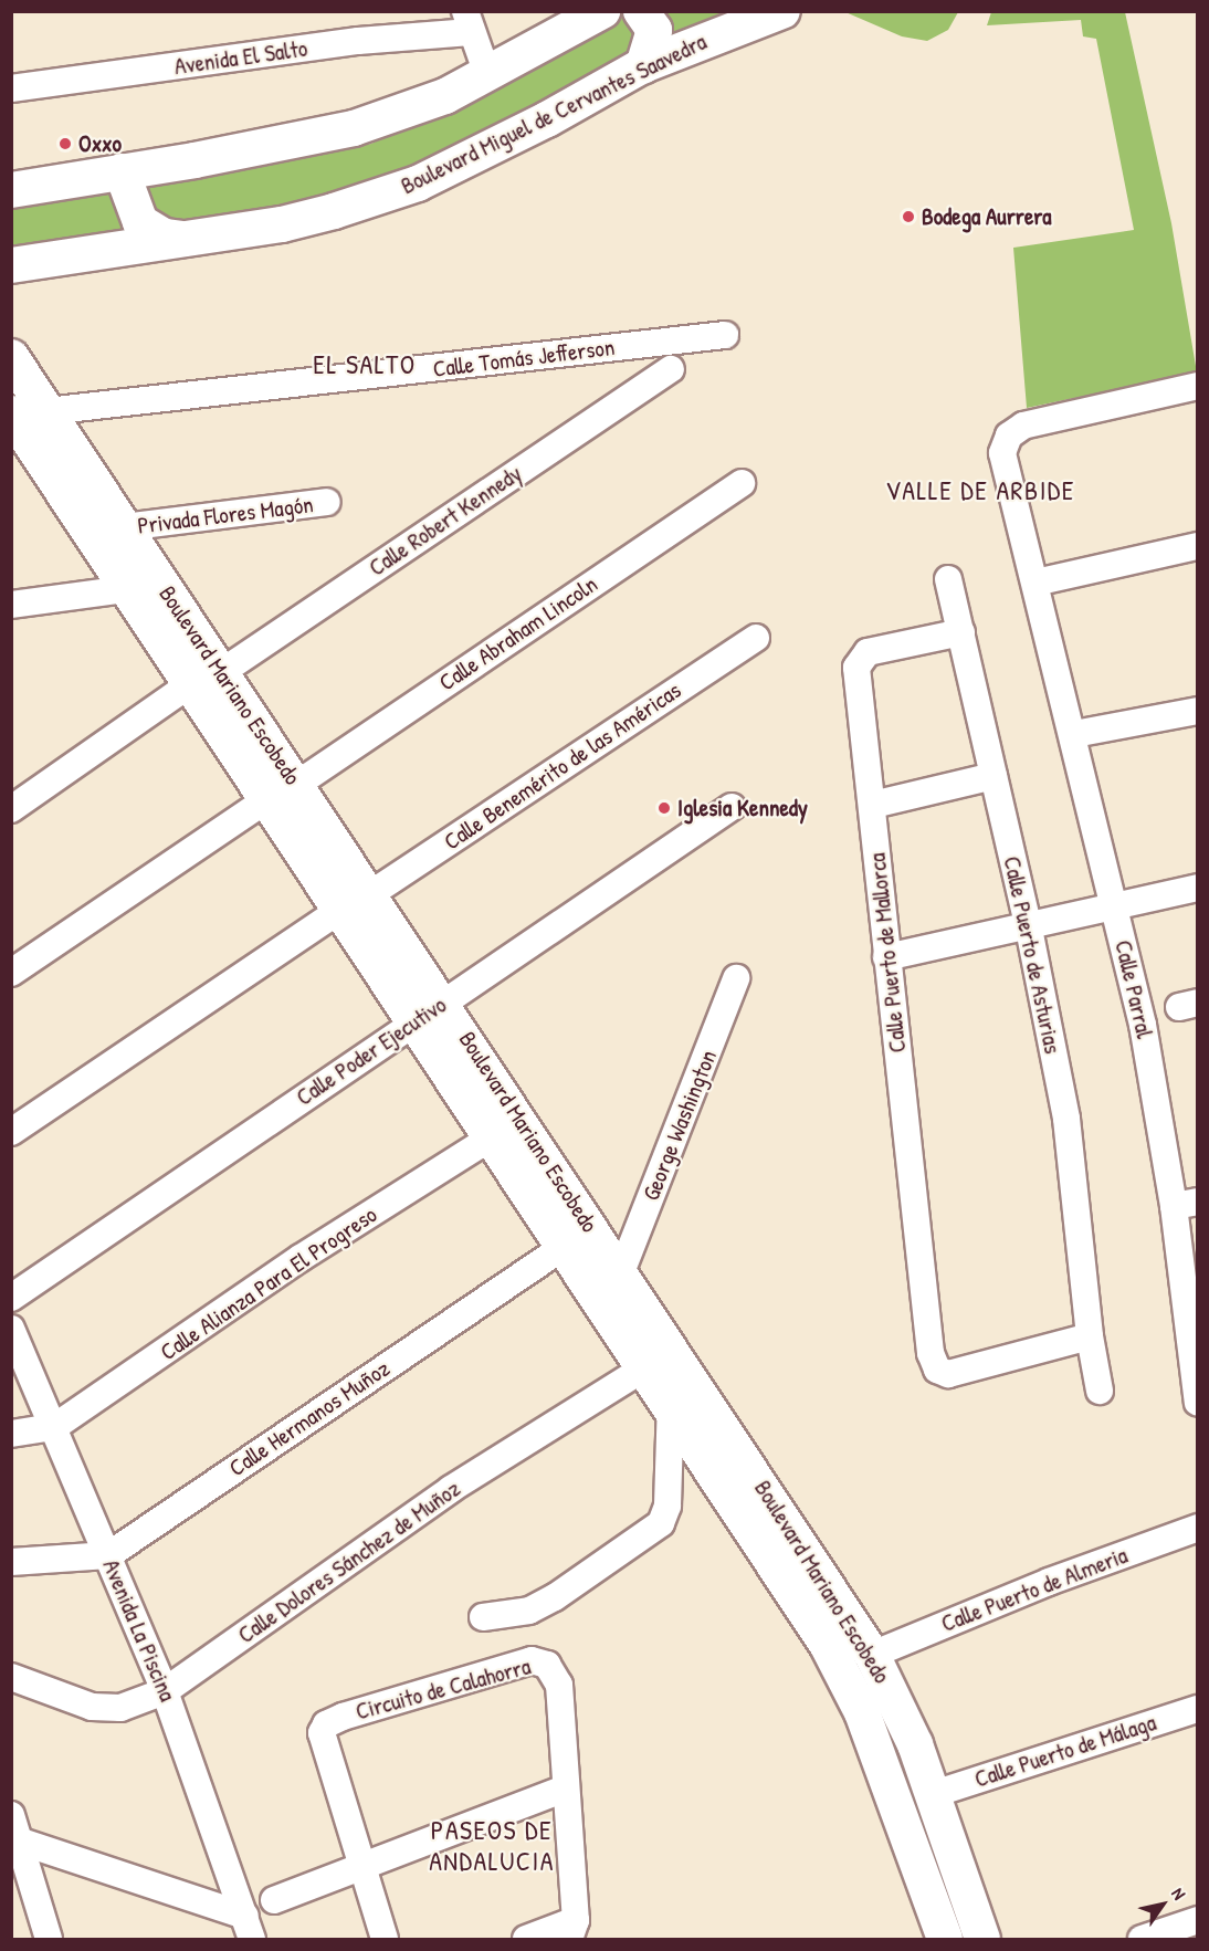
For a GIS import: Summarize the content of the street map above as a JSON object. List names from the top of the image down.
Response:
{
  "streets": {
    "main road": ["Boulevard Miguel de Cervantes Saavedra", "Boulevard Mariano Escobedo"],
    "street": [
      "Avenida El Salto",
      "Calle Tomás Jefferson",
      "Privada Flores Magón",
      "Calle Robert Kennedy",
      "Calle Abraham Lincoln",
      "Calle Benemérito de las Américas",
      "Calle Puerto de Mallorca",
      "Calle Puerto de Asturias",
      "Calle Parral",
      "Calle Poder Ejecutivo",
      "George Washington",
      "Calle Alianza Para El Progreso",
      "Calle Hermanos Muñoz",
      "Calle Dolores Sánchez de Muñoz",
      "Calle Puerto de Almeria",
      "Avenida La Piscina",
      "Circuito de Calahorra",
      "Calle Puerto de Málaga"
    ]
  },
  "crossings": [
    ["Calle Tomás Jefferson", "Boulevard Mariano Escobedo"],
    ["Privada Flores Magón", "Boulevard Mariano Escobedo"],
    ["Calle Robert Kennedy", "Boulevard Mariano Escobedo"],
    ["Calle Abraham Lincoln", "Boulevard Mariano Escobedo"],
    ["Boulevard Mariano Escobedo", "Calle Benemérito de las Américas"],
    ["Boulevard Mariano Escobedo", "Calle Poder Ejecutivo"],
    ["Boulevard Mariano Escobedo", "George Washington"],
    ["Boulevard Mariano Escobedo", "Calle Alianza Para El Progreso"],
    ["Boulevard Mariano Escobedo", "Calle Hermanos Muñoz"],
    ["Boulevard Mariano Escobedo", "Calle Dolores Sánchez de Muñoz"],
    ["Boulevard Mariano Escobedo", "Calle Puerto de Almeria"],
    ["Boulevard Mariano Escobedo", "Calle Puerto de Málaga"],
    ["Calle Puerto de Mallorca", "Calle Puerto de Asturias"],
    ["Calle Alianza Para El Progreso", "Avenida La Piscina"],
    ["Calle Hermanos Muñoz", "Avenida La Piscina"],
    ["Calle Dolores Sánchez de Muñoz", "Avenida La Piscina"]
  ],
  "districts": ["EL SALTO", "VALLE DE ARBIDE", "PASEOS DE ANDALUCIA"],
  "places": ["Oxxo", "Bodega Aurrera", "Iglesia Kennedy"],
  "north": "top right"
}
